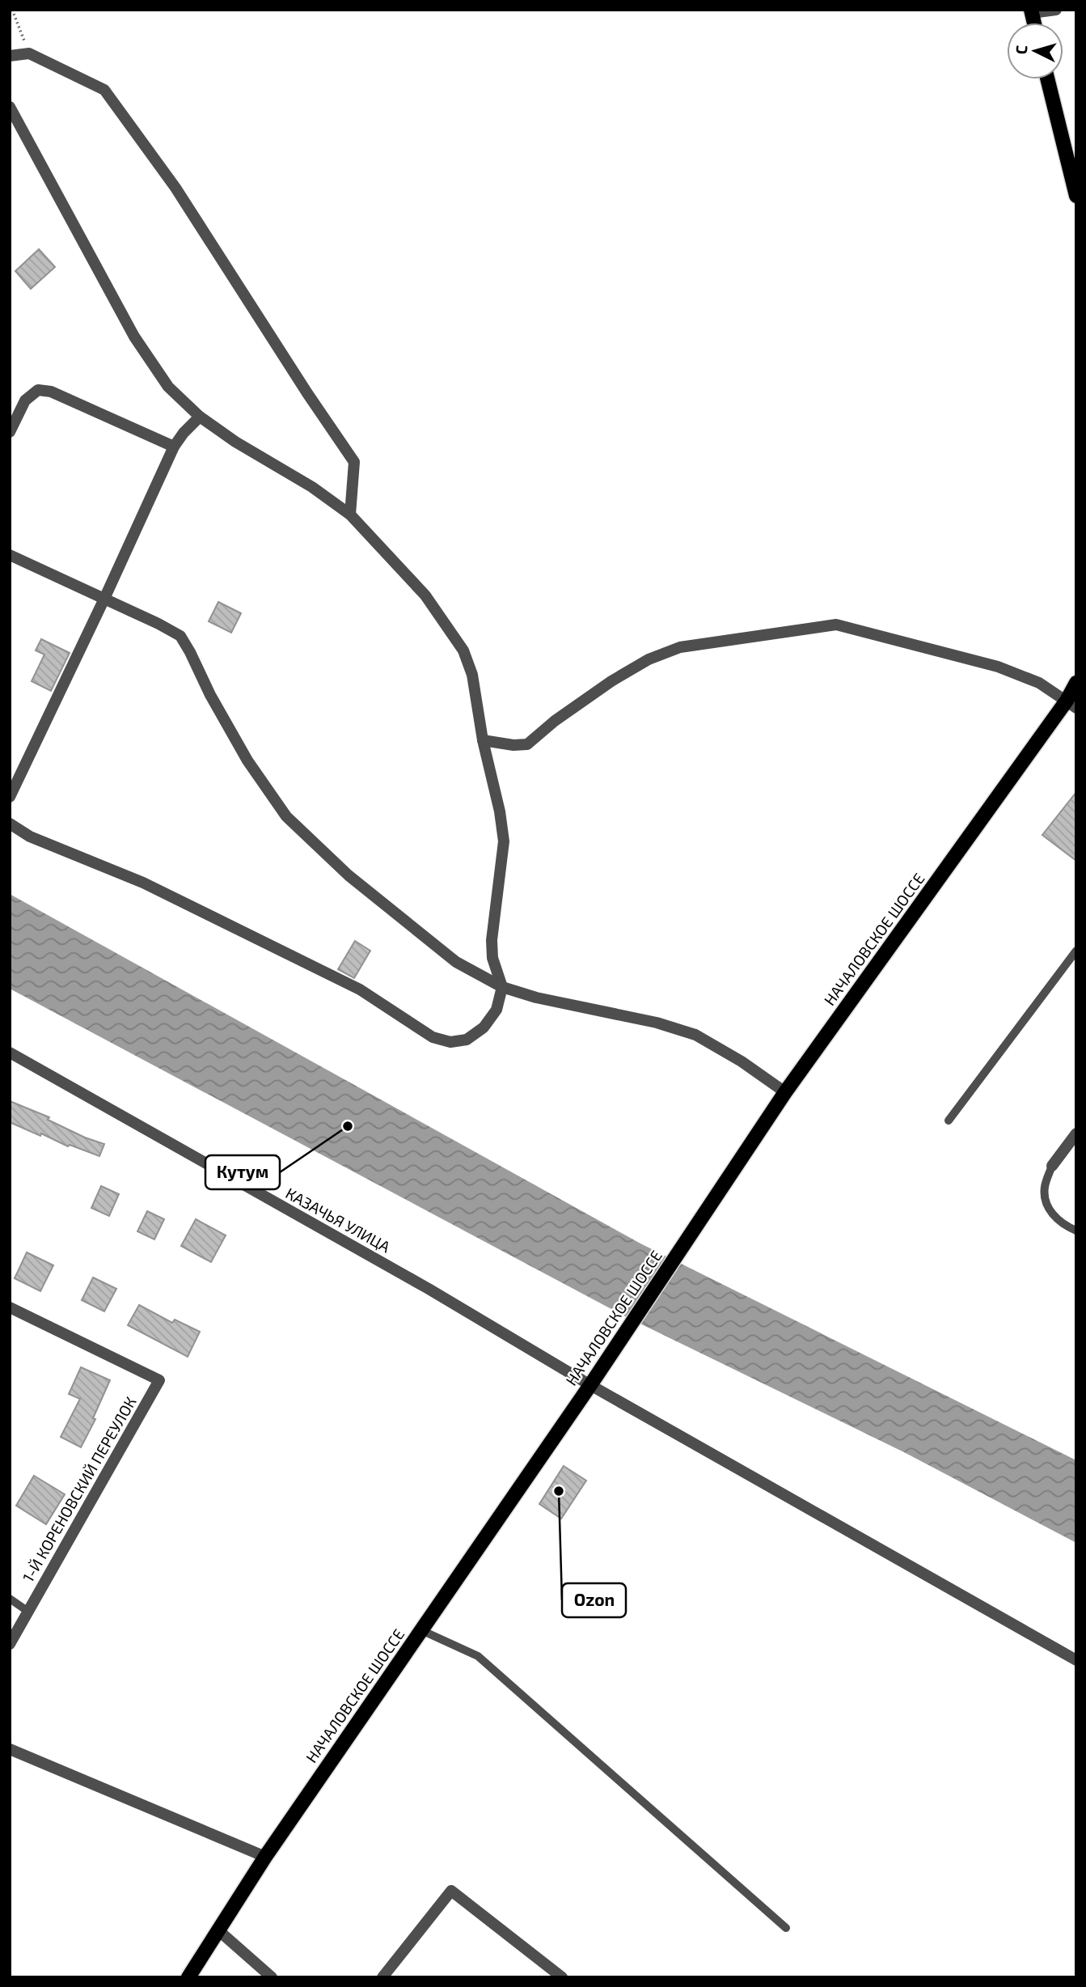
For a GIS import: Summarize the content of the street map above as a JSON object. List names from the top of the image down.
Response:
{
  "streets": {
    "main road": ["НАЧАЛОВСКОЕ ШОССЕ"],
    "street": ["КАЗАЧЬЯ УЛИЦА", "1-Й КОРЕНОВСКИЙ ПЕРЕУЛОК"]
  },
  "crossings": [
    ["НАЧАЛОВСКОЕ ШОССЕ", "КАЗАЧЬЯ УЛИЦА"]
  ],
  "places": ["Кутум", "Ozon"],
  "north": "left"
}
